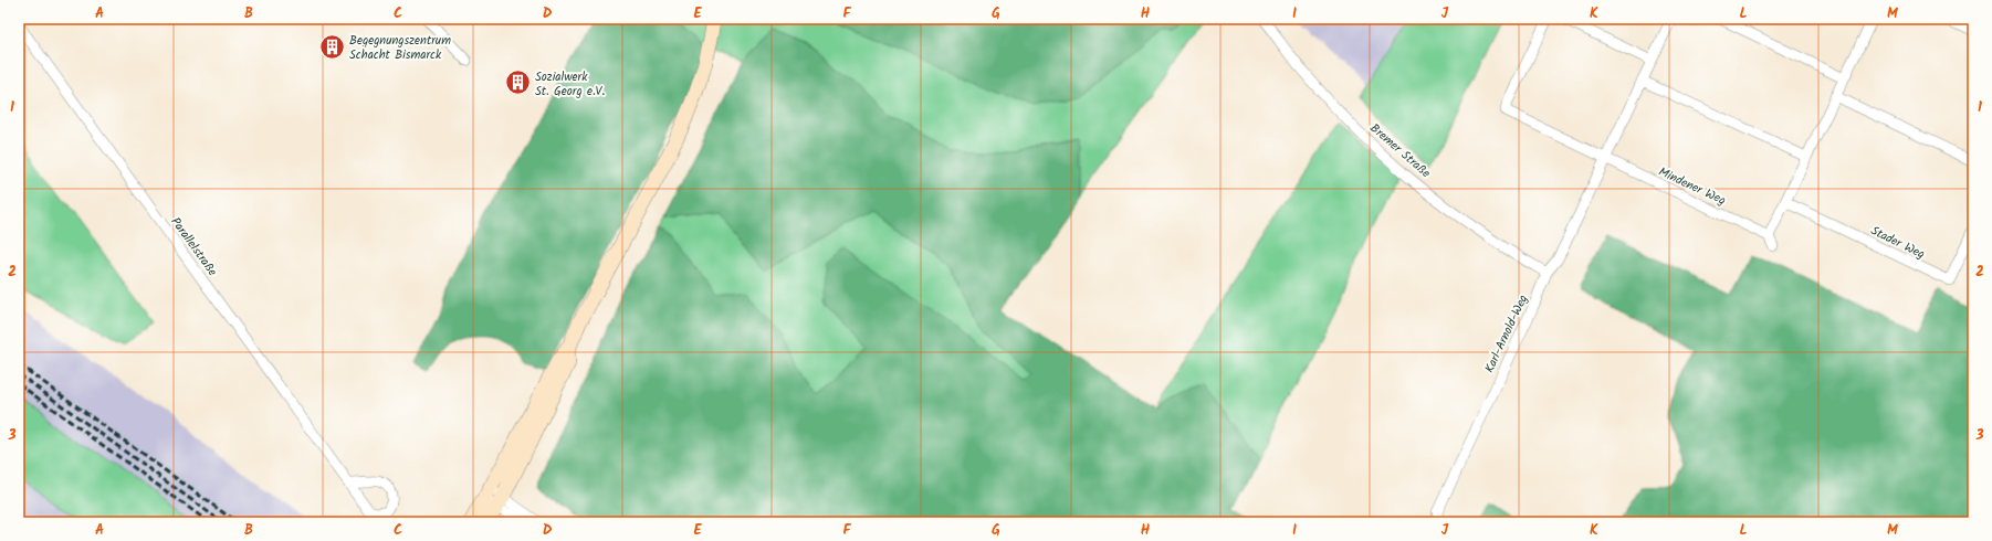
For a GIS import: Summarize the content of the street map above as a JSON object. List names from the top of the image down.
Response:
{
  "streets": {
    "street": [
      "Bremer Straße",
      "Mindener Weg",
      "Stader Weg",
      "Parallelstraße",
      "Karl-Arnold-Weg"
    ]
  },
  "crossings": [
    ["Bremer Straße", "Karl-Arnold-Weg"],
    ["Mindener Weg", "Karl-Arnold-Weg"]
  ],
  "places": {
    "building": ["Begegnungszentrum Schacht Bismarck", "Sozialwerk St. Georg e.V."]
  },
  "grid": {
    "columns": [
      "A",
      "B",
      "C",
      "D",
      "E",
      "F",
      "G",
      "H",
      "I",
      "J",
      "K",
      "L",
      "M"
    ],
    "rows": ["1", "2", "3"]
  }
}
